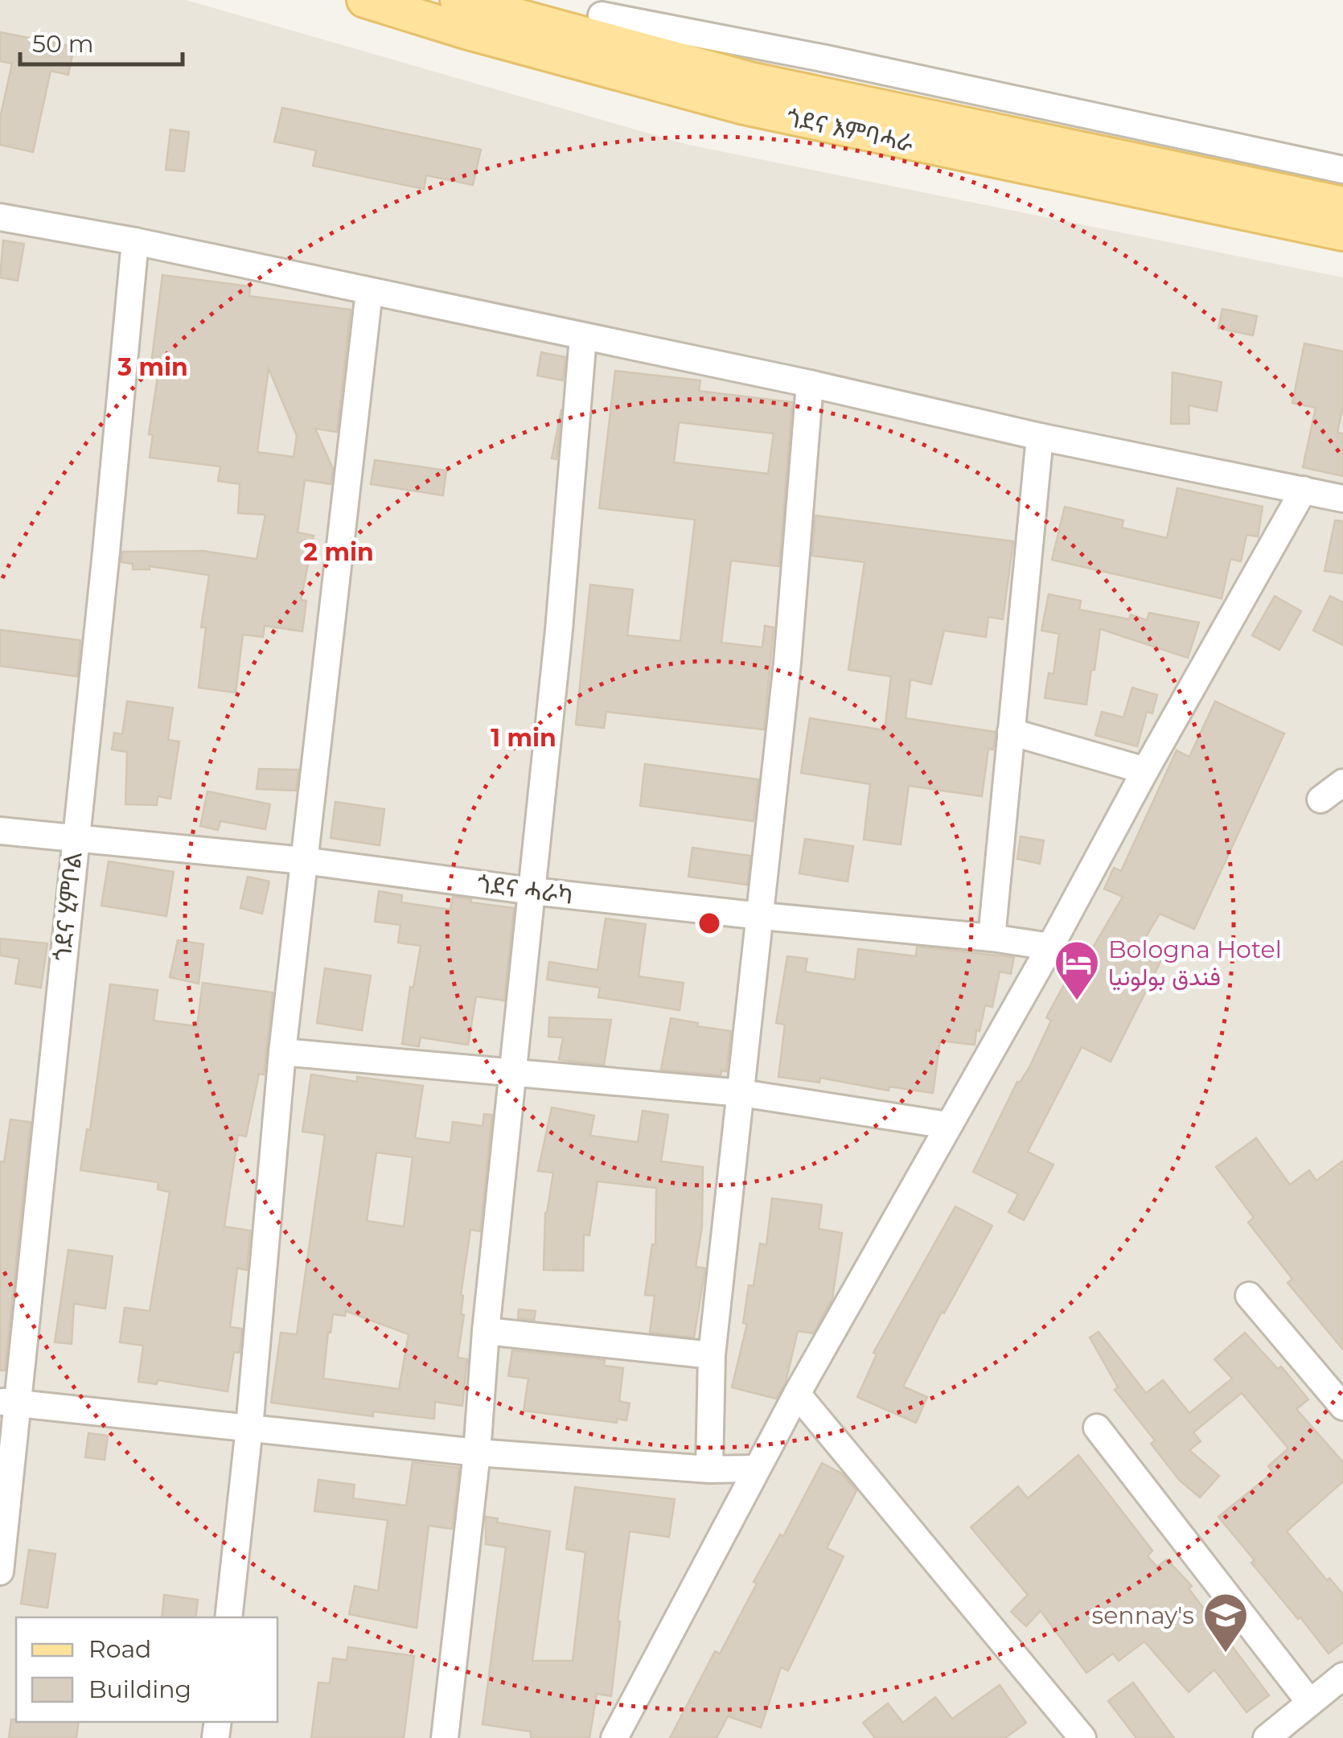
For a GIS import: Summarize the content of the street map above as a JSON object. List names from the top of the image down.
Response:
{
  "streets": {
    "main road": ["ጎደና እምባሓራ"],
    "street": ["ጎደና ሓራካ", "ጎደና ሂምቦል"]
  },
  "crossings": [
    ["ጎደና ሓራካ", "ጎደና ሂምቦል"]
  ],
  "places": {
    "hotel": ["Bologna Hotel فندق بولونيا"],
    "school or university": ["sennay's"]
  },
  "legend": ["Road", "Building"],
  "scale_bar": "50 m",
  "rings": ["3 min", "2 min", "1 min"]
}
